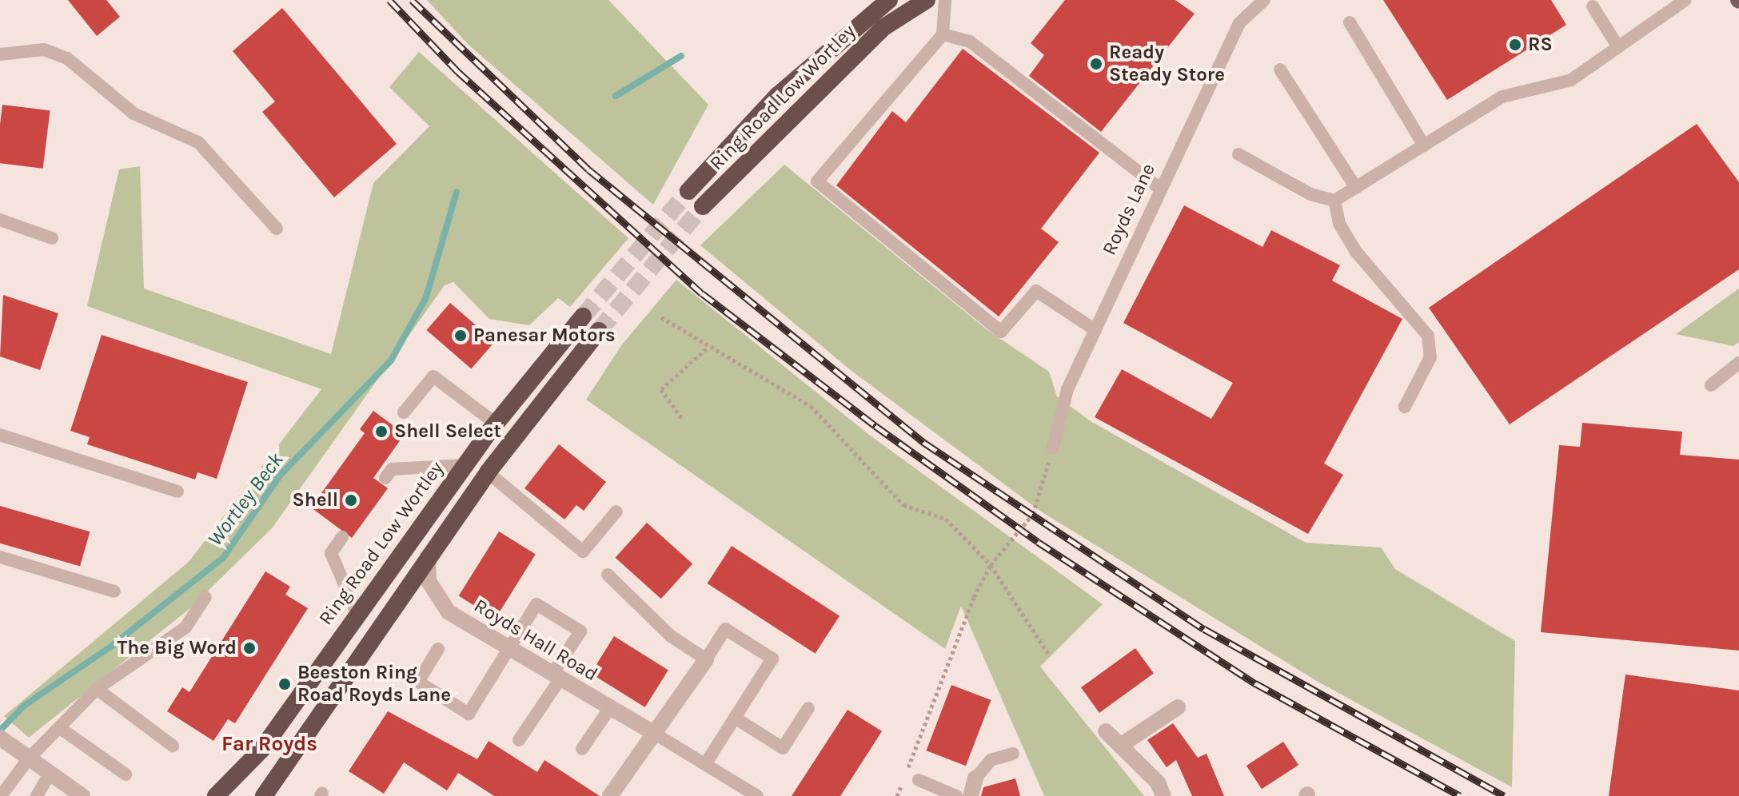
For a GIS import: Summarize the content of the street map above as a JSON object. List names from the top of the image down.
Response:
{
  "streets": {
    "highway": ["Ring Road Low Wortley"],
    "street": ["Royds Hall Road"],
    "lane": ["Royds Lane"]
  },
  "districts": ["Far Royds"],
  "water": ["Wortley Beck"],
  "places": [
    "RS",
    "Ready Steady Store",
    "Panesar Motors",
    "Shell Select",
    "Shell",
    "The Big Word",
    "Beeston Ring Road Royds Lane"
  ]
}
